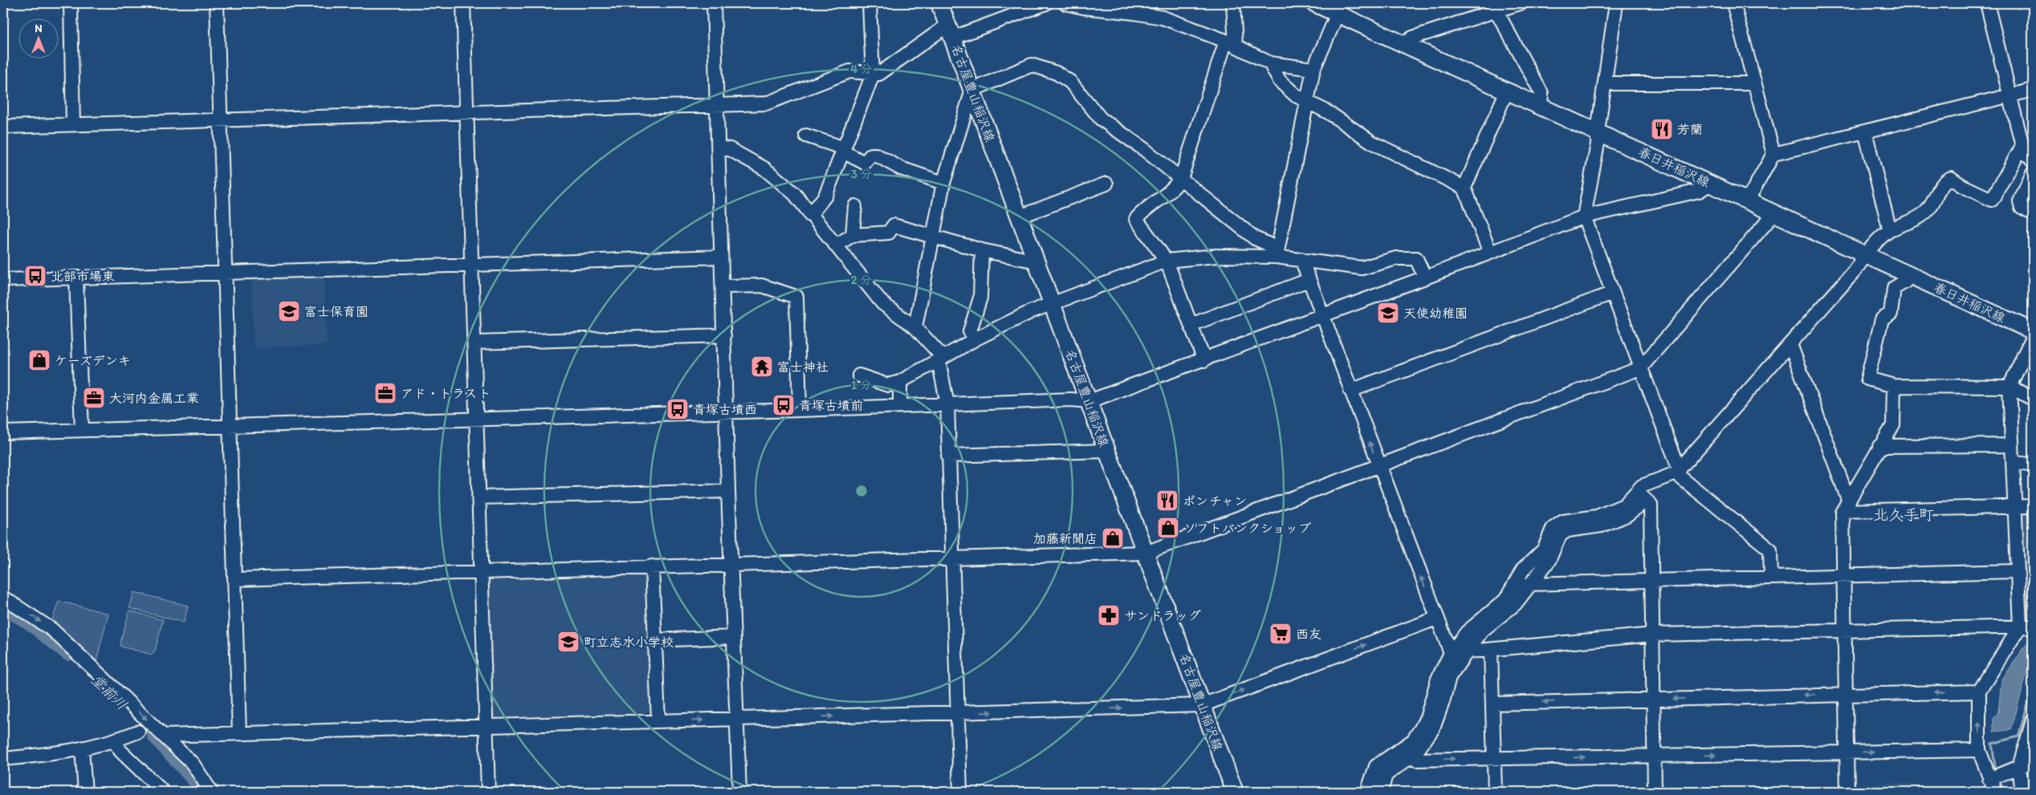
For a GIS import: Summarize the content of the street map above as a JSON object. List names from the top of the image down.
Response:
{
  "streets": {
    "main road": ["名古屋豊山稲沢線", "春日井稲沢線"]
  },
  "districts": ["北久手町"],
  "water": ["堂前川"],
  "places": {
    "restaurant": ["芳蘭", "ポンチャン"],
    "bus stop": ["北部市場東", "青塚古墳前", "青塚古墳西"],
    "school or university": ["富士保育園", "天使幼稚園", "町立志水小学校"],
    "shop": ["ケーズデンキ", "ソフトバンクショップ", "加藤新聞店"],
    "temple": ["富士神社"],
    "office": ["アド・トラスト", "大河内金属工業"],
    "pharmacy": ["サンドラッグ"],
    "supermarket": ["西友"]
  },
  "north": "top",
  "rings": [
    "4 分",
    "3 分",
    "2 分",
    "1 分"
  ]
}
